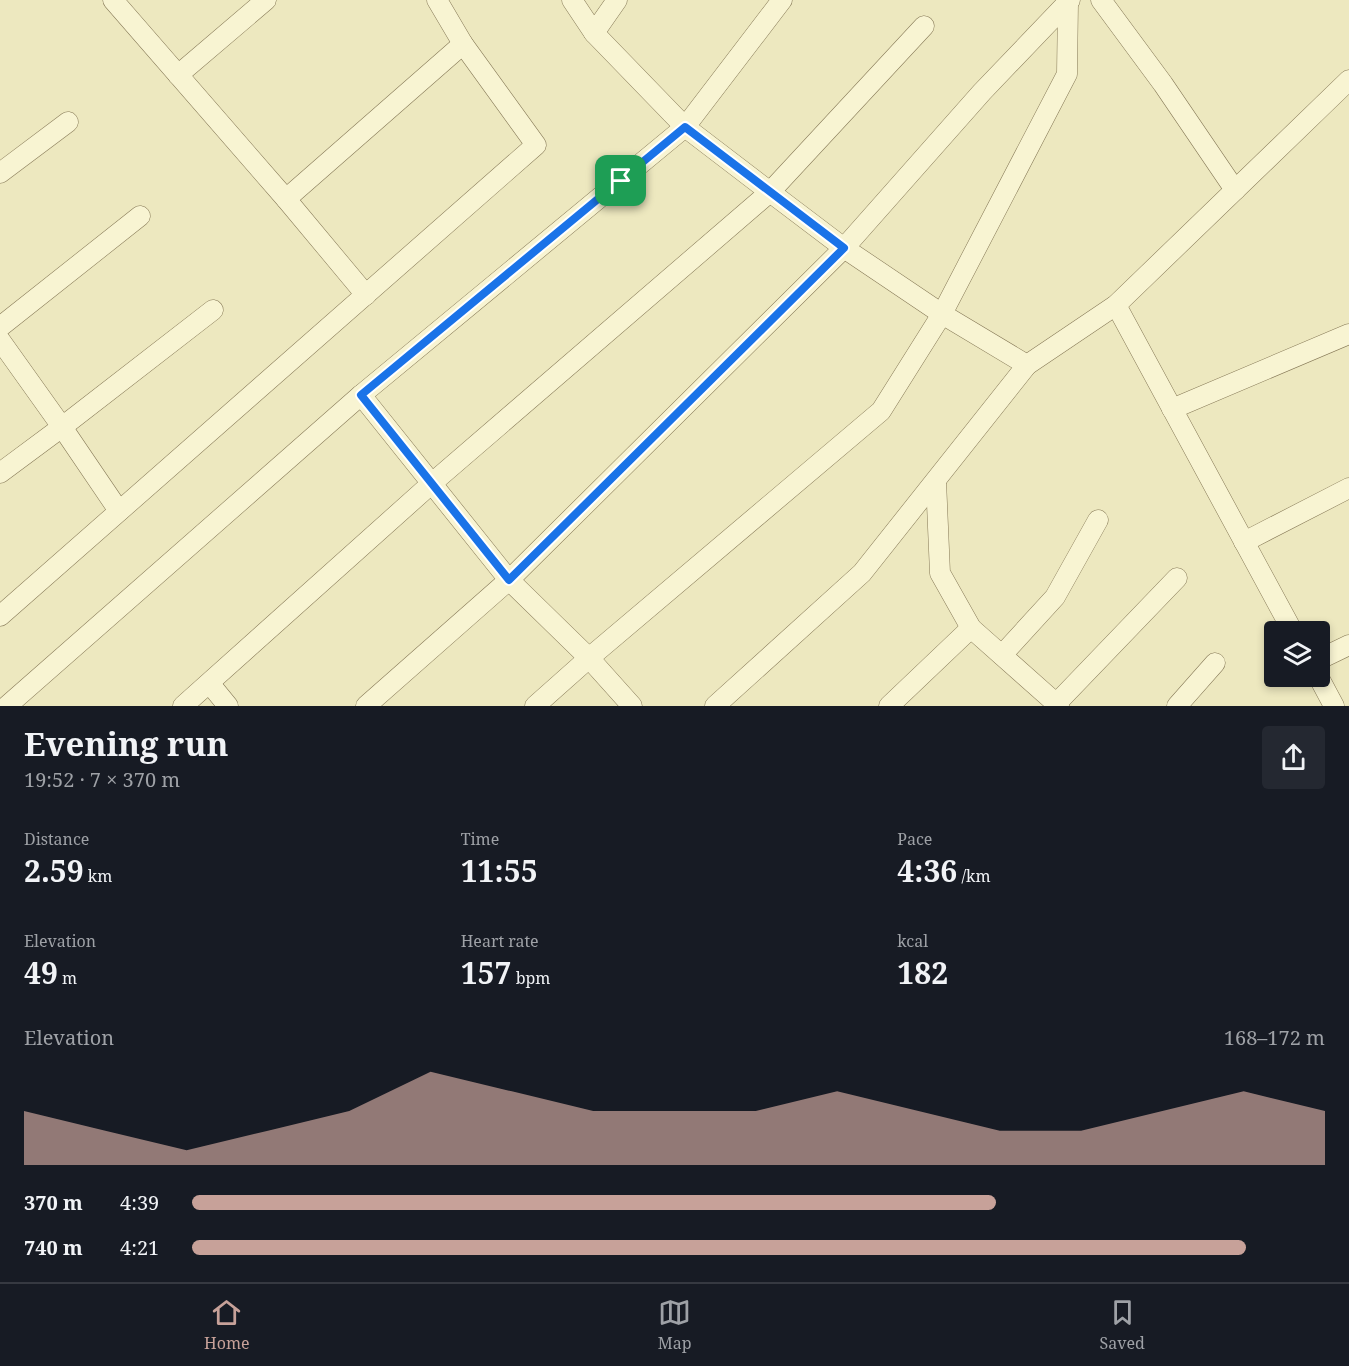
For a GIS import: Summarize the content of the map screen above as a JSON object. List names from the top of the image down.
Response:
{
  "page": {
    "heading": ["Evening run", "19:52 · 7 × 370 m"],
    "stats": [
      ["Distance", "2.59 km"],
      ["Time", "11:55"],
      ["Pace", "4:36 /km"],
      ["Elevation", "49 m"],
      ["Heart rate", "157 bpm"],
      ["kcal", "182"]
    ],
    "chart": ["Elevation", "168–172 m"],
    "list": [
      {
        "name": "370 m",
        "note": "4:39"
      },
      {
        "name": "740 m",
        "note": "4:21"
      }
    ],
    "tabs": ["Home", "Map", "Saved"]
  }
}
